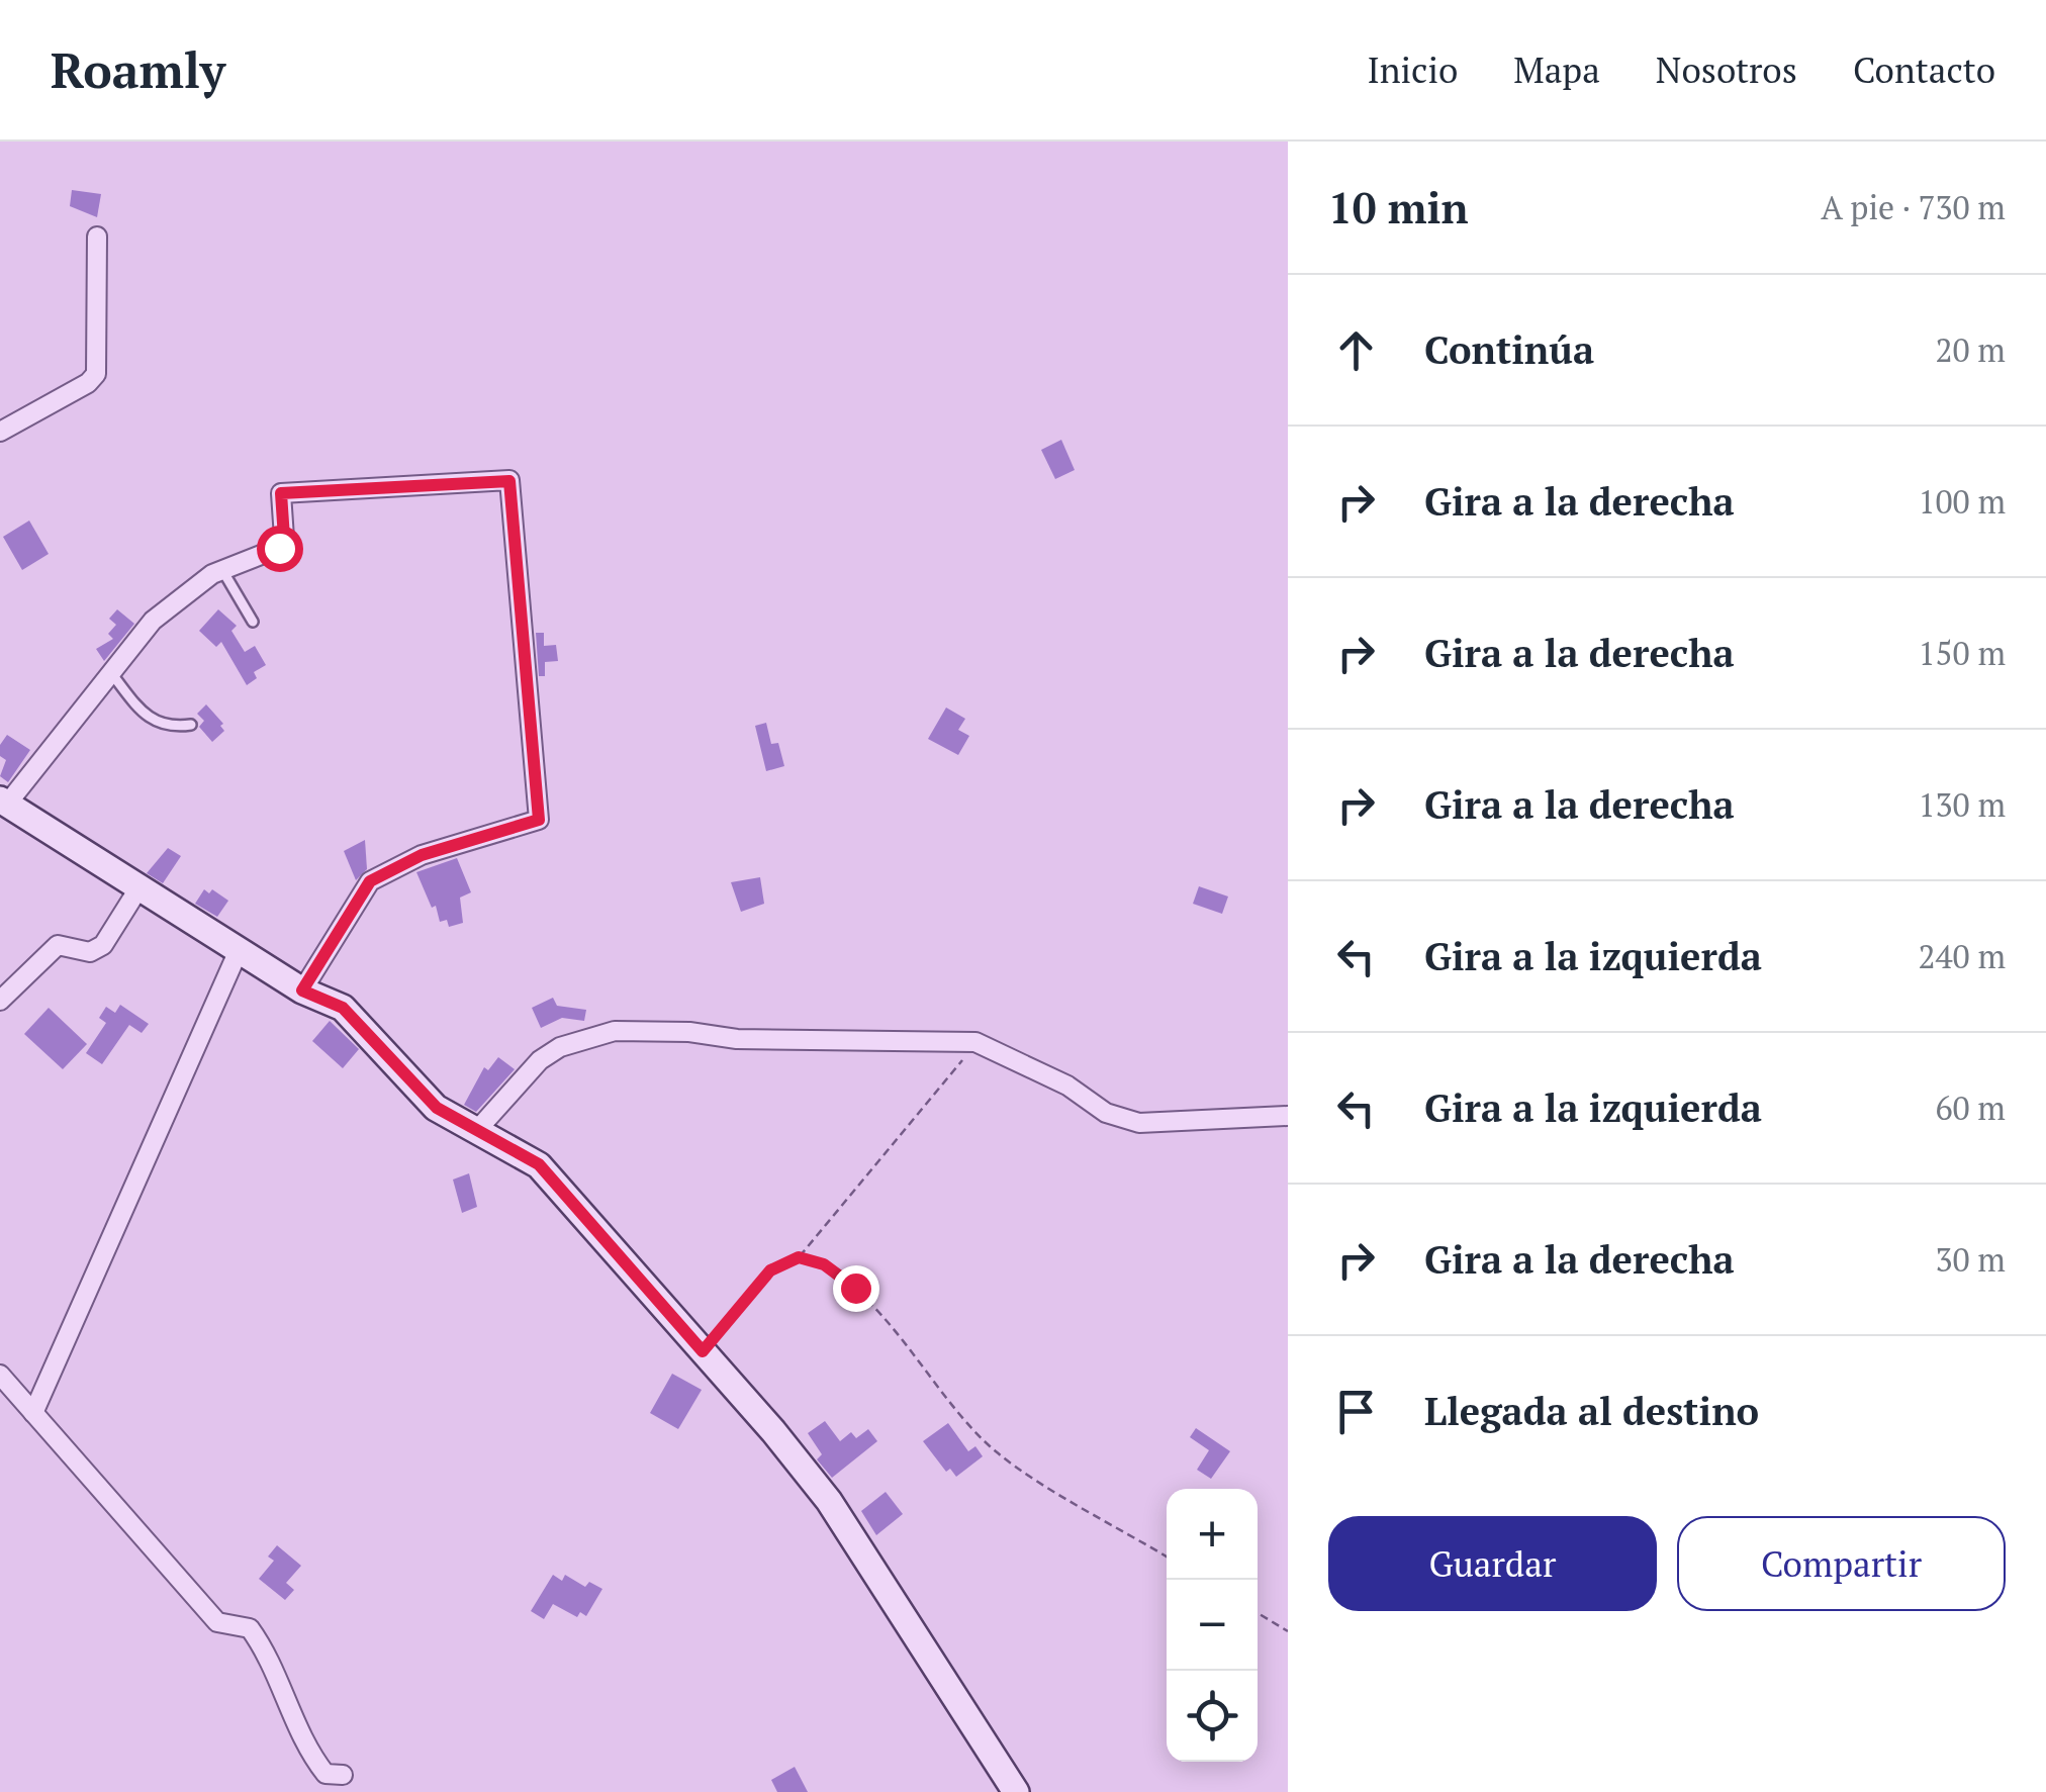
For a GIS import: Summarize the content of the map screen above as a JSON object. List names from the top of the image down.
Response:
{
  "page": {
    "header": "Roamly",
    "nav": [
      "Inicio",
      "Mapa",
      "Nosotros",
      "Contacto"
    ],
    "heading": ["10 min", "A pie · 730 m"],
    "list": [
      ["Continúa", "20 m"],
      ["Gira a la derecha", "100 m"],
      ["Gira a la derecha", "150 m"],
      ["Gira a la derecha", "130 m"],
      ["Gira a la izquierda", "240 m"],
      ["Gira a la izquierda", "60 m"],
      ["Gira a la derecha", "30 m"],
      "Llegada al destino"
    ],
    "buttons": ["Guardar", "Compartir"],
    "map_buttons": ["+", "−"]
  }
}
